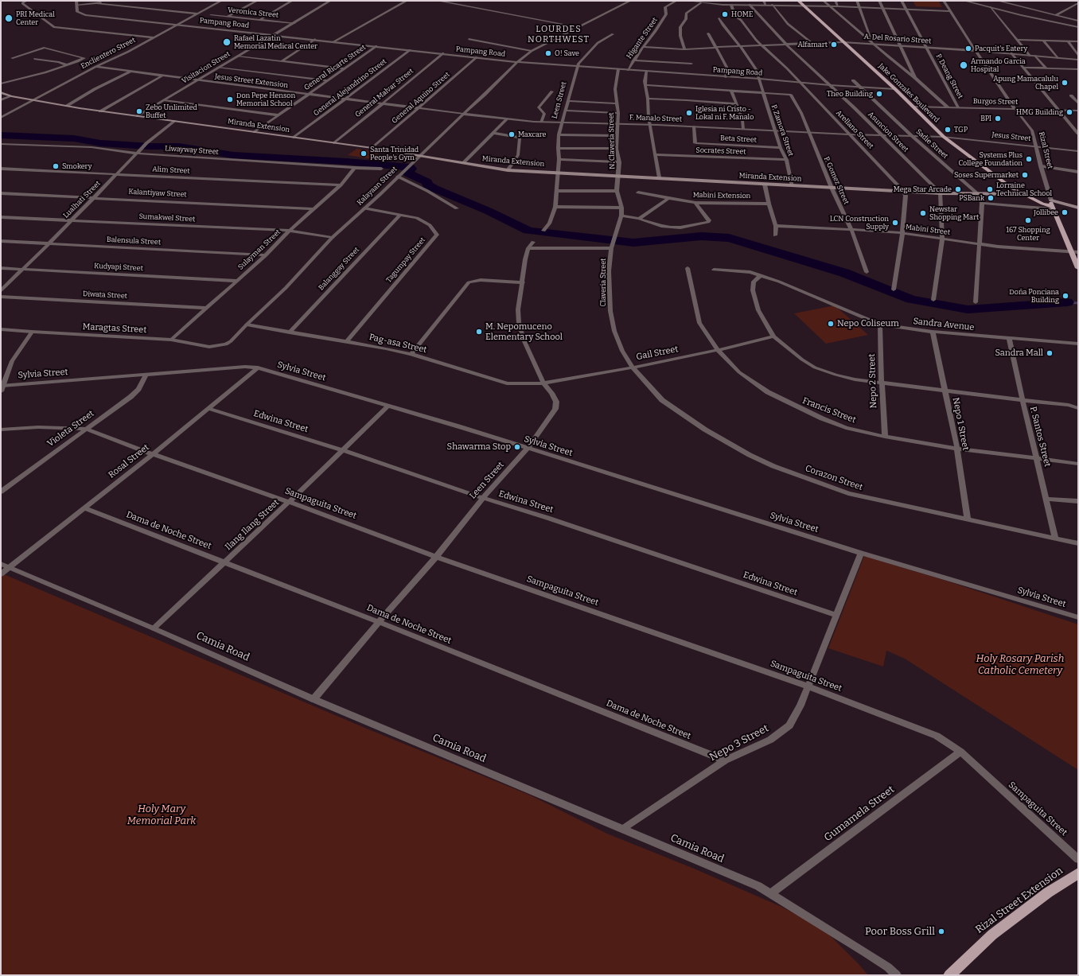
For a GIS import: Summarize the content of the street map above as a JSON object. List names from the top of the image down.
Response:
{
  "streets": {
    "main road": [
      "Jake Gonzales Boulevard",
      "Miranda Extension",
      "Rizal Street",
      "Rizal Street Extension"
    ],
    "street": [
      "Veronica Street",
      "Pampang Road",
      "Higante Street",
      "A. Del Rosario Street",
      "Enclientero Street",
      "Visitacion Street",
      "General Ricarte Street",
      "P. Deang Street",
      "Jesus Street Extension",
      "General Alejandrino Street",
      "General Malvar Street",
      "General Aquino Street",
      "Leen Street",
      "Burgos Street",
      "F. Manalo Street",
      "Arellano Street",
      "P. Zamora Street",
      "Asuncion Street",
      "Jesus Street",
      "Beta Street",
      "N. Claveria Street",
      "Sadie Street",
      "Liwayway Street",
      "Socrates Street",
      "Alim Street",
      "P. Gomez Street",
      "Kalayaan Street",
      "Kalantiyaw Street",
      "Mabini Extension",
      "Lualhati Street",
      "Sumakwel Street",
      "Mabini Street",
      "Balensula Street",
      "Sulayman Street",
      "Tagumpay Street",
      "Kudyapi Street",
      "Balanggay Street",
      "Claveria Street",
      "Diwata Street",
      "Sandra Avenue",
      "Maragtas Street",
      "Pag-asa Street",
      "Gail Street",
      "Sylvia Street",
      "Nepo 2 Street",
      "Francis Street",
      "Edwina Street",
      "Nepo 1 Street",
      "Violeta Street",
      "P. Santos Street",
      "Rosal Street",
      "Corazon Street",
      "Sampaguita Street",
      "Ilang Ilang Street",
      "Dama de Noche Street",
      "Camia Road",
      "Nepo 3 Street",
      "Gumamela Street"
    ]
  },
  "crossings": [
    ["Veronica Street", "Visitacion Street"],
    ["Pampang Road", "Higante Street"],
    ["Pampang Road", "Enclientero Street"],
    ["Pampang Road", "Visitacion Street"],
    ["Pampang Road", "General Ricarte Street"],
    ["Pampang Road", "General Alejandrino Street"],
    ["Pampang Road", "General Malvar Street"],
    ["Pampang Road", "Jake Gonzales Boulevard"],
    ["Pampang Road", "General Aquino Street"],
    ["Pampang Road", "Leen Street"],
    ["Pampang Road", "Arellano Street"],
    ["Pampang Road", "P. Zamora Street"],
    ["Pampang Road", "Asuncion Street"],
    ["Pampang Road", "N. Claveria Street"],
    ["Pampang Road", "Sadie Street"],
    ["Pampang Road", "Kalayaan Street"],
    ["Higante Street", "A. Del Rosario Street"],
    ["A. Del Rosario Street", "P. Deang Street"],
    ["A. Del Rosario Street", "Jake Gonzales Boulevard"],
    ["A. Del Rosario Street", "Arellano Street"],
    ["A. Del Rosario Street", "Asuncion Street"],
    ["A. Del Rosario Street", "Rizal Street"],
    ["Enclientero Street", "Jesus Street Extension"],
    ["Enclientero Street", "Miranda Extension"],
    ["Visitacion Street", "Jesus Street Extension"],
    ["Visitacion Street", "Miranda Extension"],
    ["General Ricarte Street", "Jesus Street Extension"],
    ["General Ricarte Street", "Miranda Extension"],
    ["P. Deang Street", "Burgos Street"],
    ["Jesus Street Extension", "General Alejandrino Street"],
    ["Jesus Street Extension", "General Malvar Street"],
    ["Jesus Street Extension", "General Aquino Street"],
    ["Jesus Street Extension", "F. Manalo Street"],
    ["Jesus Street Extension", "Kalayaan Street"],
    ["General Alejandrino Street", "Miranda Extension"],
    ["General Malvar Street", "Miranda Extension"],
    ["Jake Gonzales Boulevard", "Burgos Street"],
    ["Jake Gonzales Boulevard", "F. Manalo Street"],
    ["Jake Gonzales Boulevard", "Miranda Extension"],
    ["Jake Gonzales Boulevard", "Jesus Street"],
    ["Jake Gonzales Boulevard", "Rizal Street"],
    ["General Aquino Street", "Miranda Extension"],
    ["Leen Street", "F. Manalo Street"],
    ["Leen Street", "Miranda Extension"],
    ["Leen Street", "Pag-asa Street"],
    ["Leen Street", "Gail Street"],
    ["Leen Street", "Sylvia Street"],
    ["Leen Street", "Edwina Street"],
    ["Leen Street", "Sampaguita Street"],
    ["Leen Street", "Dama de Noche Street"],
    ["Leen Street", "Camia Road"],
    ["Burgos Street", "Rizal Street"],
    ["F. Manalo Street", "Arellano Street"],
    ["F. Manalo Street", "P. Zamora Street"],
    ["F. Manalo Street", "Asuncion Street"],
    ["F. Manalo Street", "Jesus Street"],
    ["F. Manalo Street", "Beta Street"],
    ["F. Manalo Street", "N. Claveria Street"],
    ["F. Manalo Street", "Sadie Street"],
    ["F. Manalo Street", "P. Gomez Street"],
    ["F. Manalo Street", "Kalayaan Street"],
    ["Miranda Extension", "Arellano Street"],
    ["Miranda Extension", "P. Zamora Street"],
    ["Miranda Extension", "Asuncion Street"],
    ["Miranda Extension", "N. Claveria Street"],
    ["Miranda Extension", "Sadie Street"],
    ["Miranda Extension", "P. Gomez Street"],
    ["Miranda Extension", "Kalayaan Street"],
    ["Miranda Extension", "Lualhati Street"],
    ["Miranda Extension", "Claveria Street"],
    ["P. Zamora Street", "Beta Street"],
    ["P. Zamora Street", "Socrates Street"],
    ["P. Zamora Street", "P. Gomez Street"],
    ["Jesus Street", "Rizal Street"],
    ["N. Claveria Street", "Claveria Street"],
    ["Sadie Street", "Mabini Street"],
    ["Liwayway Street", "Lualhati Street"],
    ["Liwayway Street", "Sulayman Street"],
    ["Rizal Street", "Mabini Street"],
    ["Alim Street", "Lualhati Street"],
    ["Alim Street", "Sulayman Street"],
    ["P. Gomez Street", "Mabini Street"],
    ["Kalayaan Street", "Sumakwel Street"],
    ["Kalayaan Street", "Tagumpay Street"],
    ["Kalayaan Street", "Maragtas Street"],
    ["Kalayaan Street", "Pag-asa Street"],
    ["Kalantiyaw Street", "Lualhati Street"],
    ["Kalantiyaw Street", "Sulayman Street"],
    ["Lualhati Street", "Sumakwel Street"],
    ["Lualhati Street", "Balensula Street"],
    ["Lualhati Street", "Kudyapi Street"],
    ["Sumakwel Street", "Sulayman Street"],
    ["Balensula Street", "Sulayman Street"],
    ["Sulayman Street", "Kudyapi Street"],
    ["Sulayman Street", "Diwata Street"],
    ["Sulayman Street", "Maragtas Street"],
    ["Tagumpay Street", "Balanggay Street"],
    ["Tagumpay Street", "Pag-asa Street"],
    ["Balanggay Street", "Pag-asa Street"],
    ["Claveria Street", "Corazon Street"],
    ["Sandra Avenue", "Nepo 2 Street"],
    ["Sandra Avenue", "Nepo 1 Street"],
    ["Sandra Avenue", "P. Santos Street"],
    ["Pag-asa Street", "Gail Street"],
    ["Gail Street", "Francis Street"],
    ["Gail Street", "Corazon Street"],
    ["Sylvia Street", "Violeta Street"],
    ["Sylvia Street", "Rosal Street"],
    ["Sylvia Street", "Ilang Ilang Street"],
    ["Sylvia Street", "Nepo 3 Street"],
    ["Nepo 2 Street", "Francis Street"],
    ["Francis Street", "Nepo 1 Street"],
    ["Francis Street", "P. Santos Street"],
    ["Edwina Street", "Rosal Street"],
    ["Edwina Street", "Ilang Ilang Street"],
    ["Edwina Street", "Nepo 3 Street"],
    ["Nepo 1 Street", "Corazon Street"],
    ["Violeta Street", "Sampaguita Street"],
    ["P. Santos Street", "Corazon Street"],
    ["Rosal Street", "Sampaguita Street"],
    ["Rosal Street", "Dama de Noche Street"],
    ["Rosal Street", "Camia Road"],
    ["Sampaguita Street", "Ilang Ilang Street"],
    ["Sampaguita Street", "Nepo 3 Street"],
    ["Sampaguita Street", "Gumamela Street"],
    ["Ilang Ilang Street", "Dama de Noche Street"],
    ["Ilang Ilang Street", "Camia Road"],
    ["Dama de Noche Street", "Nepo 3 Street"],
    ["Camia Road", "Nepo 3 Street"],
    ["Camia Road", "Gumamela Street"]
  ],
  "districts": ["LOURDES NORTHWEST"],
  "parks": ["Holy Rosary Parish Catholic Cemetery", "Holy Mary Memorial Park"],
  "places": [
    "HOME",
    "PRI Medical Center",
    "Rafael Lazatin Memorial Medical Center",
    "Alfamart",
    "Pacquit's Eatery",
    "O! Save",
    "Armando Garcia Hospital",
    "Apung Mamacalulu Chapel",
    "Theo Building",
    "Don Pepe Henson Memorial School",
    "Zebo Unlimited Buffet",
    "HMG Building",
    "Iglesia ni Cristo - Lokal ni F. Manalo",
    "BPI",
    "TGP",
    "Maxcare",
    "Santa Trinidad People's Gym",
    "Systems Plus College Foundation",
    "Smokery",
    "Soses Supermarket",
    "Mega Star Arcade",
    "Lorraine Technical School",
    "PSBank",
    "Jollibee",
    "Newstar Shopping Mart",
    "167 Shopping Center",
    "LCN Construction Supply",
    "Doña Ponciana Building",
    "Nepo Coliseum",
    "M. Nepomuceno Elementary School",
    "Sandra Mall",
    "Shawarma Stop",
    "Poor Boss Grill"
  ]
}
